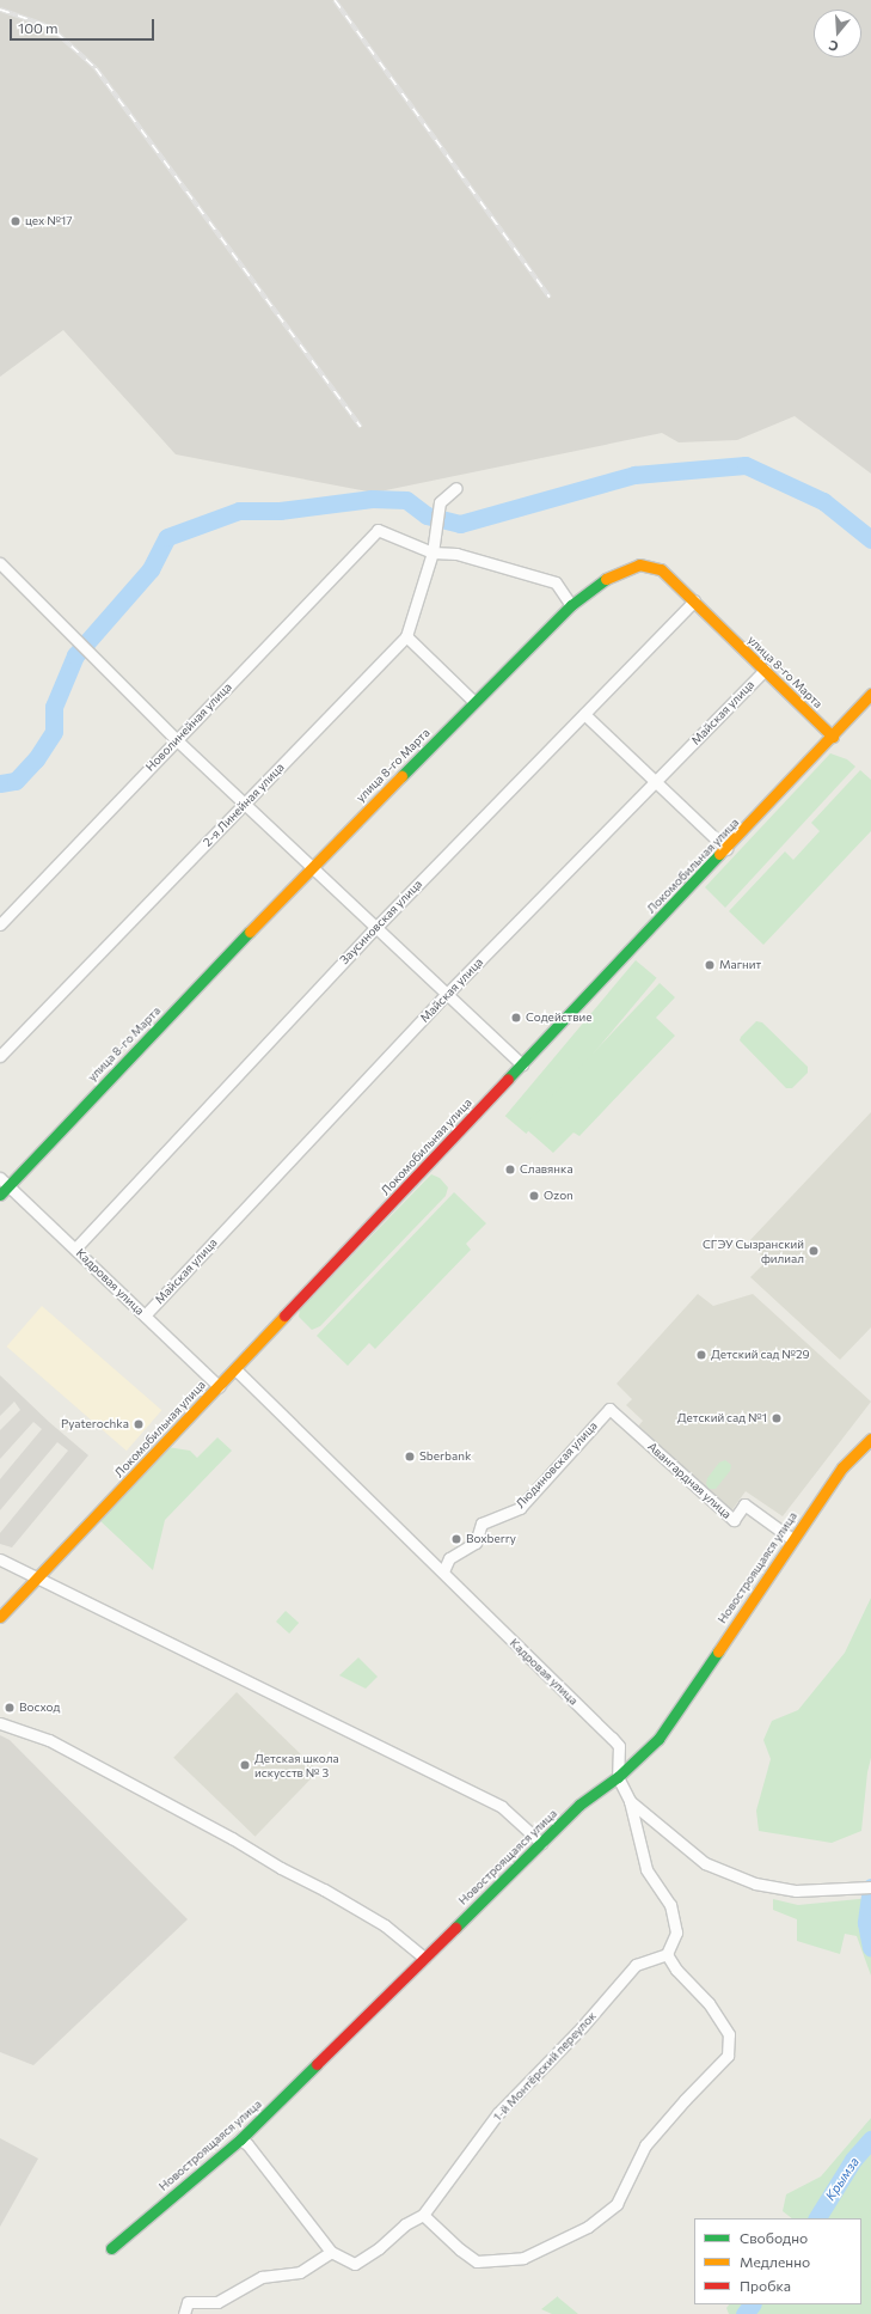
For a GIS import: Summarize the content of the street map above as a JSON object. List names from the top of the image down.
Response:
{
  "streets": {
    "street": [
      "улица 8-го Марта",
      "Майская улица",
      "Новолинейная улица",
      "2-я Линейная улица",
      "Локомобильная улица",
      "Заусиновская улица",
      "Кадровая улица",
      "Людиновская улица",
      "Авангардная улица",
      "Новостроящаяся улица",
      "1-й Монтёрский переулок"
    ]
  },
  "crossings": [
    ["улица 8-го Марта", "Майская улица"],
    ["улица 8-го Марта", "Локомобильная улица"],
    ["улица 8-го Марта", "Заусиновская улица"],
    ["улица 8-го Марта", "Кадровая улица"],
    ["Майская улица", "Кадровая улица"],
    ["Новолинейная улица", "2-я Линейная улица"],
    ["Локомобильная улица", "Кадровая улица"],
    ["Заусиновская улица", "Кадровая улица"],
    ["Кадровая улица", "Людиновская улица"],
    ["Кадровая улица", "Новостроящаяся улица"],
    ["Людиновская улица", "Авангардная улица"],
    ["Авангардная улица", "Новостроящаяся улица"],
    ["Новостроящаяся улица", "1-й Монтёрский переулок"]
  ],
  "water": ["Крымза"],
  "places": [
    "цех №17",
    "Магнит",
    "Содействие",
    "Славянка",
    "Ozon",
    "СГЭУ Сызранский филиал",
    "Детский сад №29",
    "Детский сад №1",
    "Pyaterochka",
    "Sberbank",
    "Boxberry",
    "Восход",
    "Детская школа искусств № 3"
  ],
  "legend": ["Свободно", "Медленно", "Пробка"],
  "scale_bar": "100 m",
  "north": "bottom"
}
